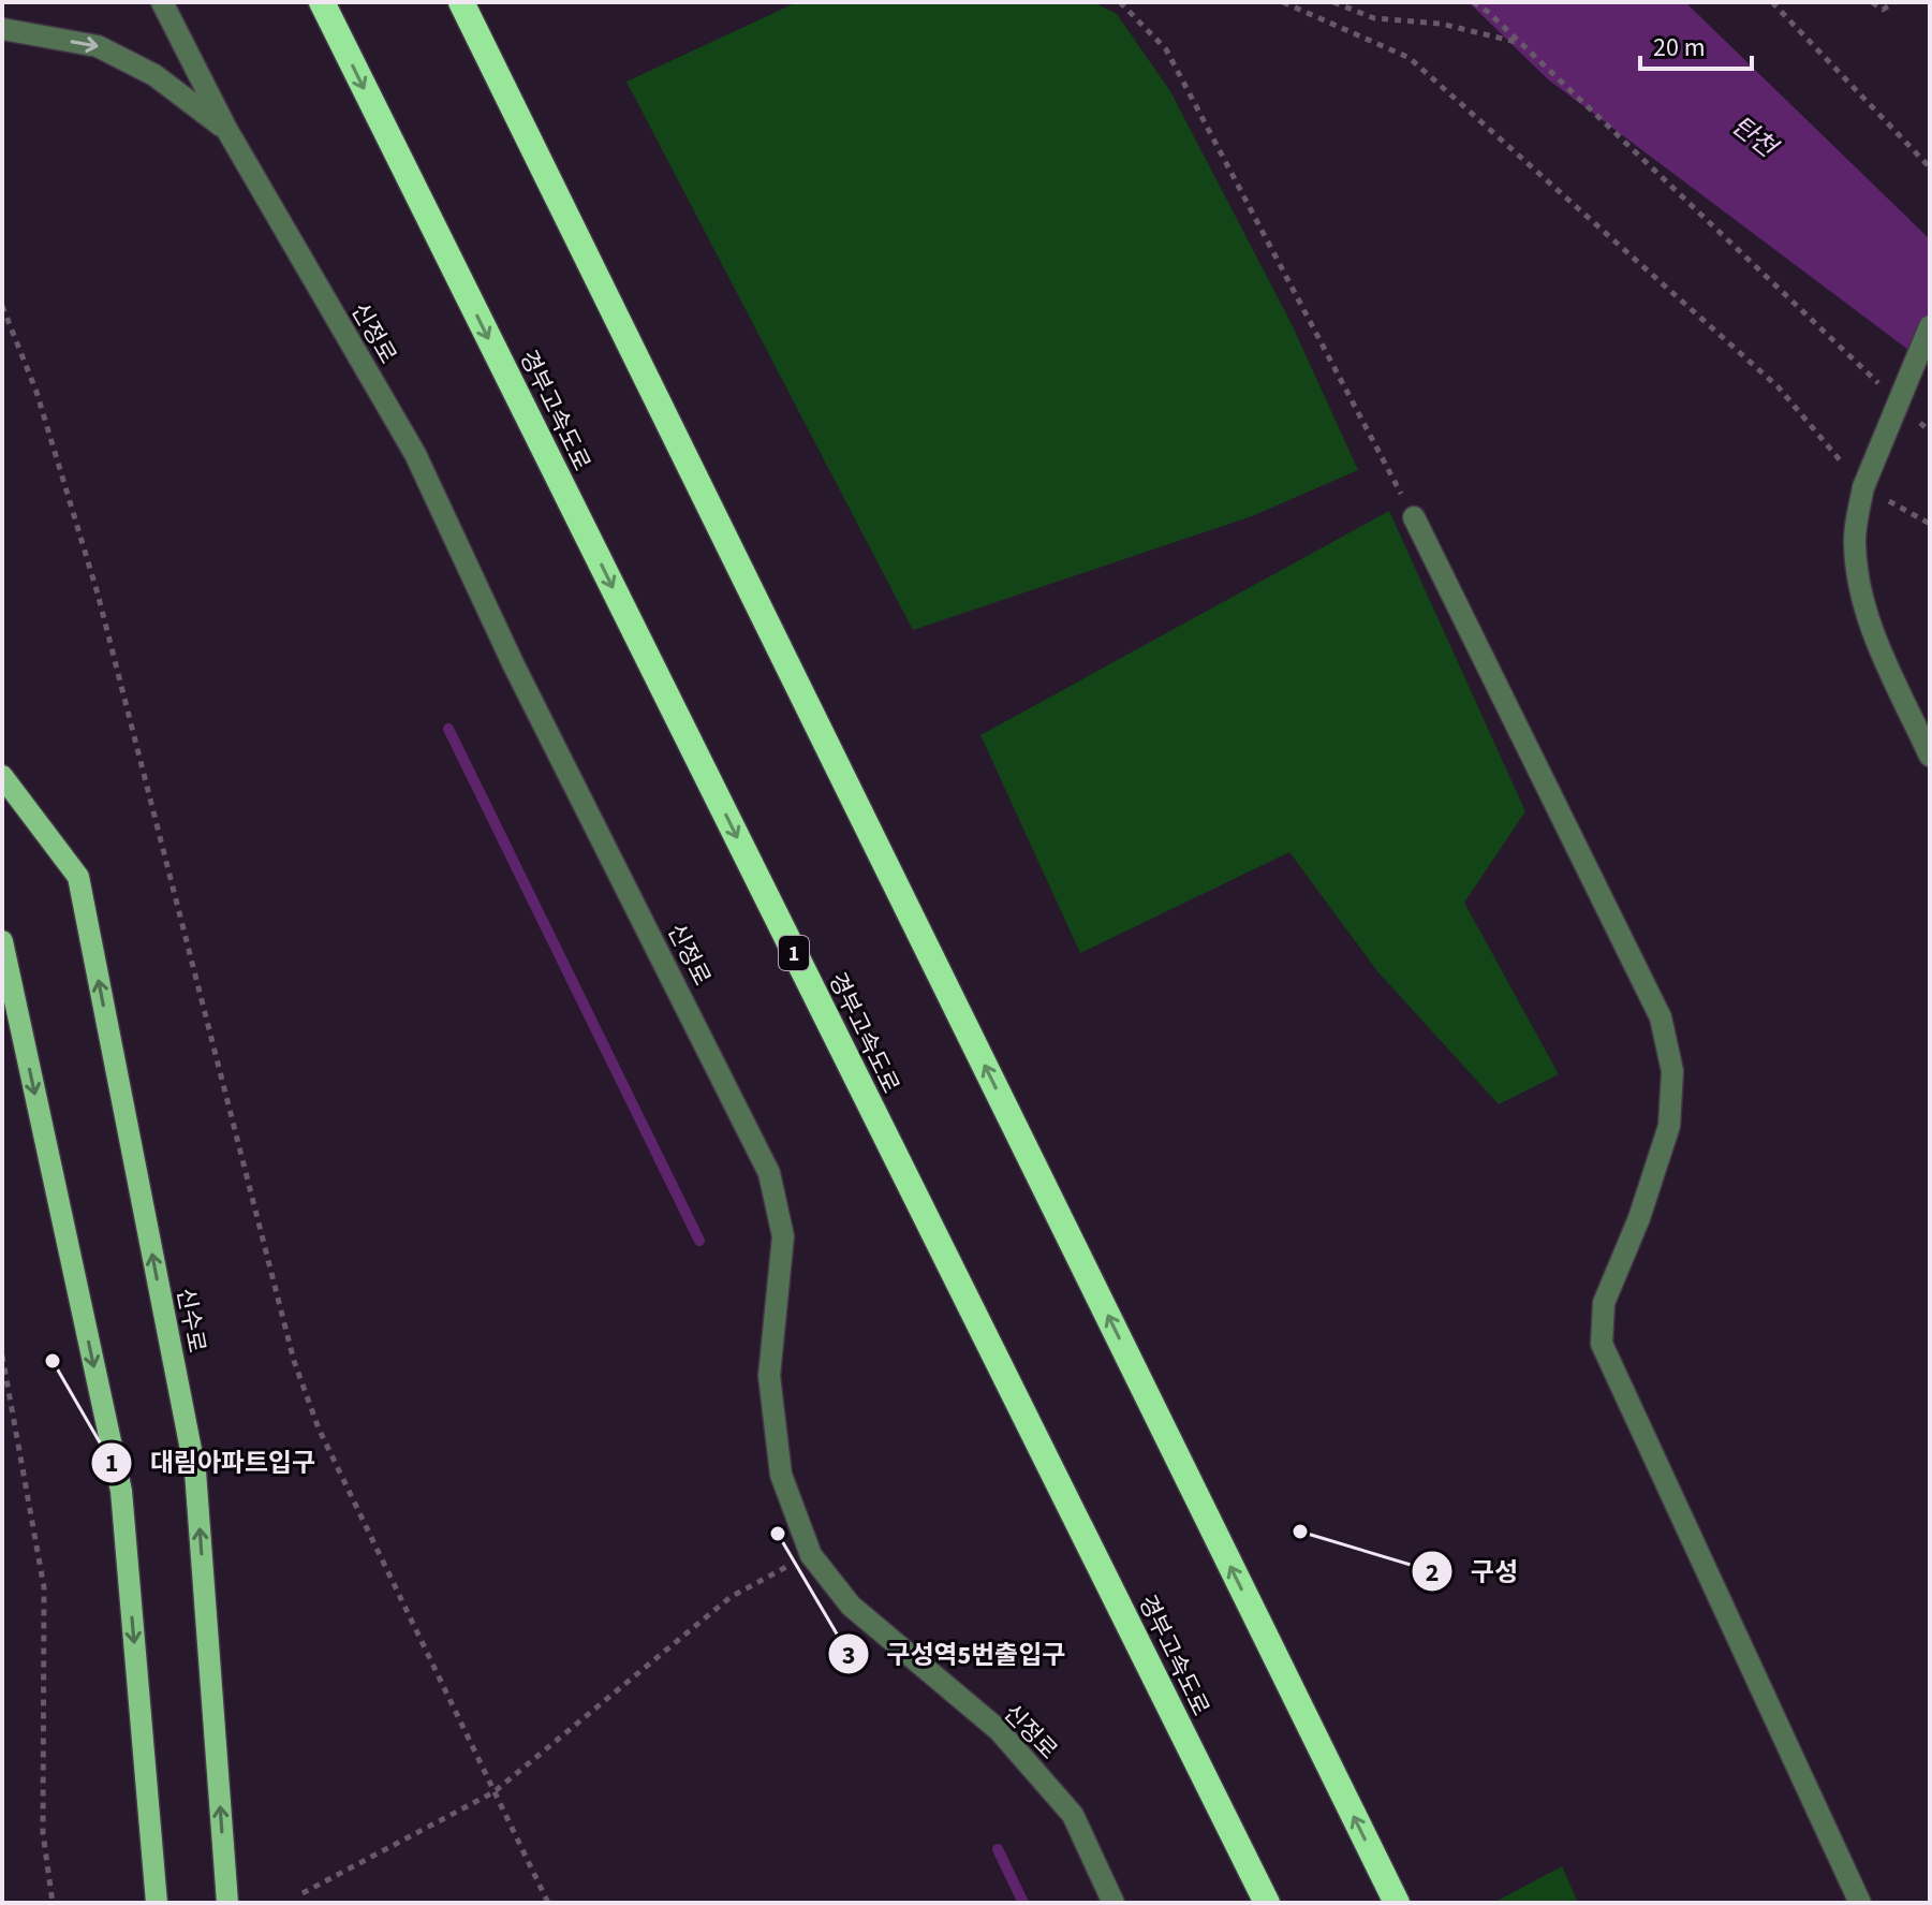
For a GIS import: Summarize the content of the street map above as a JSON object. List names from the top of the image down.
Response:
{
  "streets": {
    "highway": ["경부고속도로", "1"],
    "main road": ["신수로"],
    "street": ["신정로"]
  },
  "water": ["탄천"],
  "places": ["대림아파트입구", "구성", "구성역5번출입구"],
  "scale_bar": "20 m"
}
